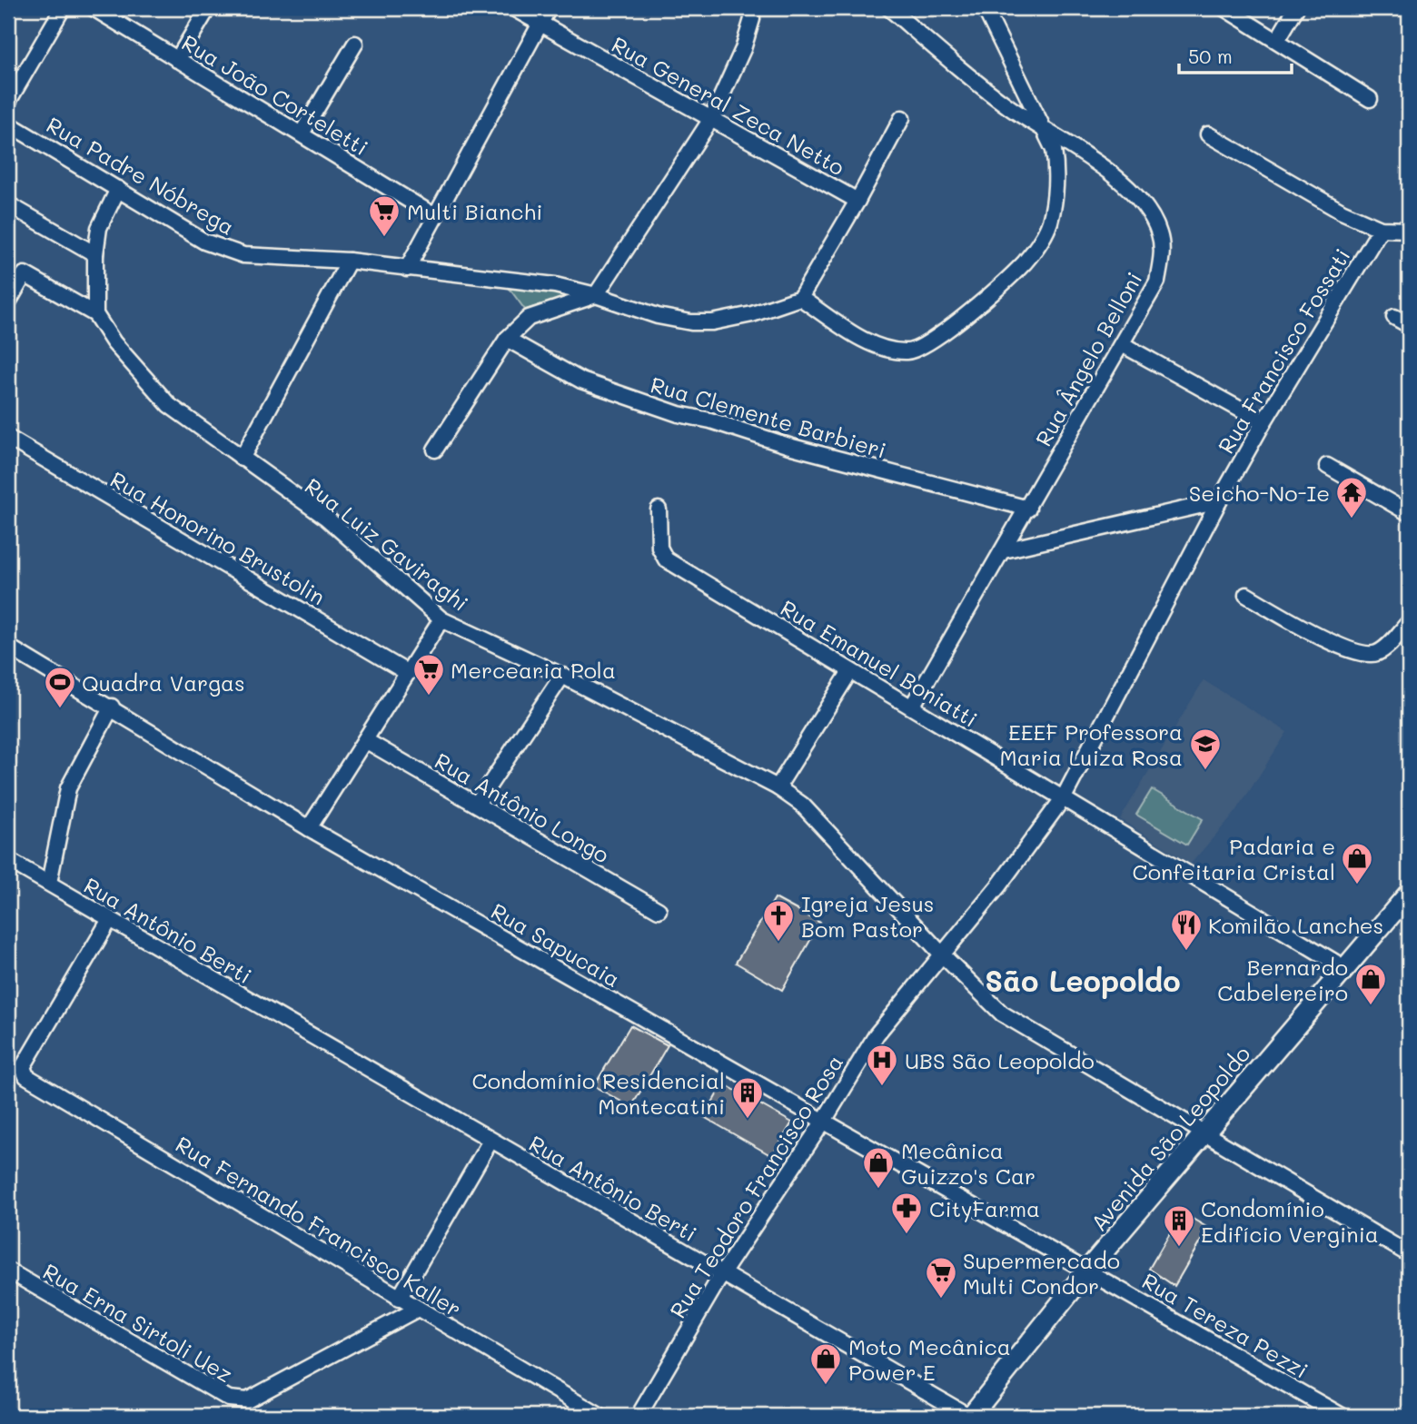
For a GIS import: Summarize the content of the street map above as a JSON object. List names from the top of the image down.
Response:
{
  "streets": {
    "main road": ["Avenida São Leopoldo"],
    "street": [
      "Rua João Corteletti",
      "Rua General Zeca Netto",
      "Rua Padre Nóbrega",
      "Rua Francisco Fossati",
      "Rua Ângelo Belloni",
      "Rua Clemente Barbieri",
      "Rua Honorino Brustolin",
      "Rua Luiz Gaviraghi",
      "Rua Emanuel Boniatti",
      "Rua Antônio Longo",
      "Rua Antônio Berti",
      "Rua Sapucaia",
      "Rua Teodoro Francisco Rosa",
      "Rua Fernando Francisco Kaller",
      "Rua Erna Sirtoli Uez",
      "Rua Tereza Pezzi"
    ]
  },
  "crossings": [
    ["Rua Francisco Fossati", "Rua Emanuel Boniatti"],
    ["Rua Francisco Fossati", "Rua Teodoro Francisco Rosa"],
    ["Rua Ângelo Belloni", "Rua Clemente Barbieri"],
    ["Rua Ângelo Belloni", "Rua Emanuel Boniatti"],
    ["Rua Luiz Gaviraghi", "Avenida São Leopoldo"],
    ["Rua Luiz Gaviraghi", "Rua Teodoro Francisco Rosa"],
    ["Rua Emanuel Boniatti", "Avenida São Leopoldo"],
    ["Rua Emanuel Boniatti", "Rua Teodoro Francisco Rosa"],
    ["Rua Antônio Berti", "Avenida São Leopoldo"],
    ["Rua Antônio Berti", "Rua Teodoro Francisco Rosa"],
    ["Rua Antônio Berti", "Rua Fernando Francisco Kaller"],
    ["Rua Sapucaia", "Avenida São Leopoldo"],
    ["Rua Sapucaia", "Rua Teodoro Francisco Rosa"],
    ["Rua Sapucaia", "Rua Tereza Pezzi"],
    ["Avenida São Leopoldo", "Rua Tereza Pezzi"],
    ["Rua Fernando Francisco Kaller", "Rua Erna Sirtoli Uez"]
  ],
  "districts": ["São Leopoldo"],
  "places": {
    "supermarket": ["Multi Bianchi", "Mercearia Pola", "Supermercado Multi Condor"],
    "temple": ["Seicho-No-Ie"],
    "sports": ["Quadra Vargas"],
    "school or university": ["EEEF Professora Maria Luiza Rosa"],
    "shop": [
      "Padaria e Confeitaria Cristal",
      "Bernardo Cabelereiro",
      "Mecânica Guizzo's Car",
      "Moto Mecânica Power E"
    ],
    "church": ["Igreja Jesus Bom Pastor"],
    "restaurant": ["Komilão Lanches"],
    "hospital": ["UBS São Leopoldo"],
    "building": ["Condomínio Residencial Montecatini", "Condomínio Edifício Verginia"],
    "pharmacy": ["CityFarma"]
  },
  "scale_bar": "50 m"
}
